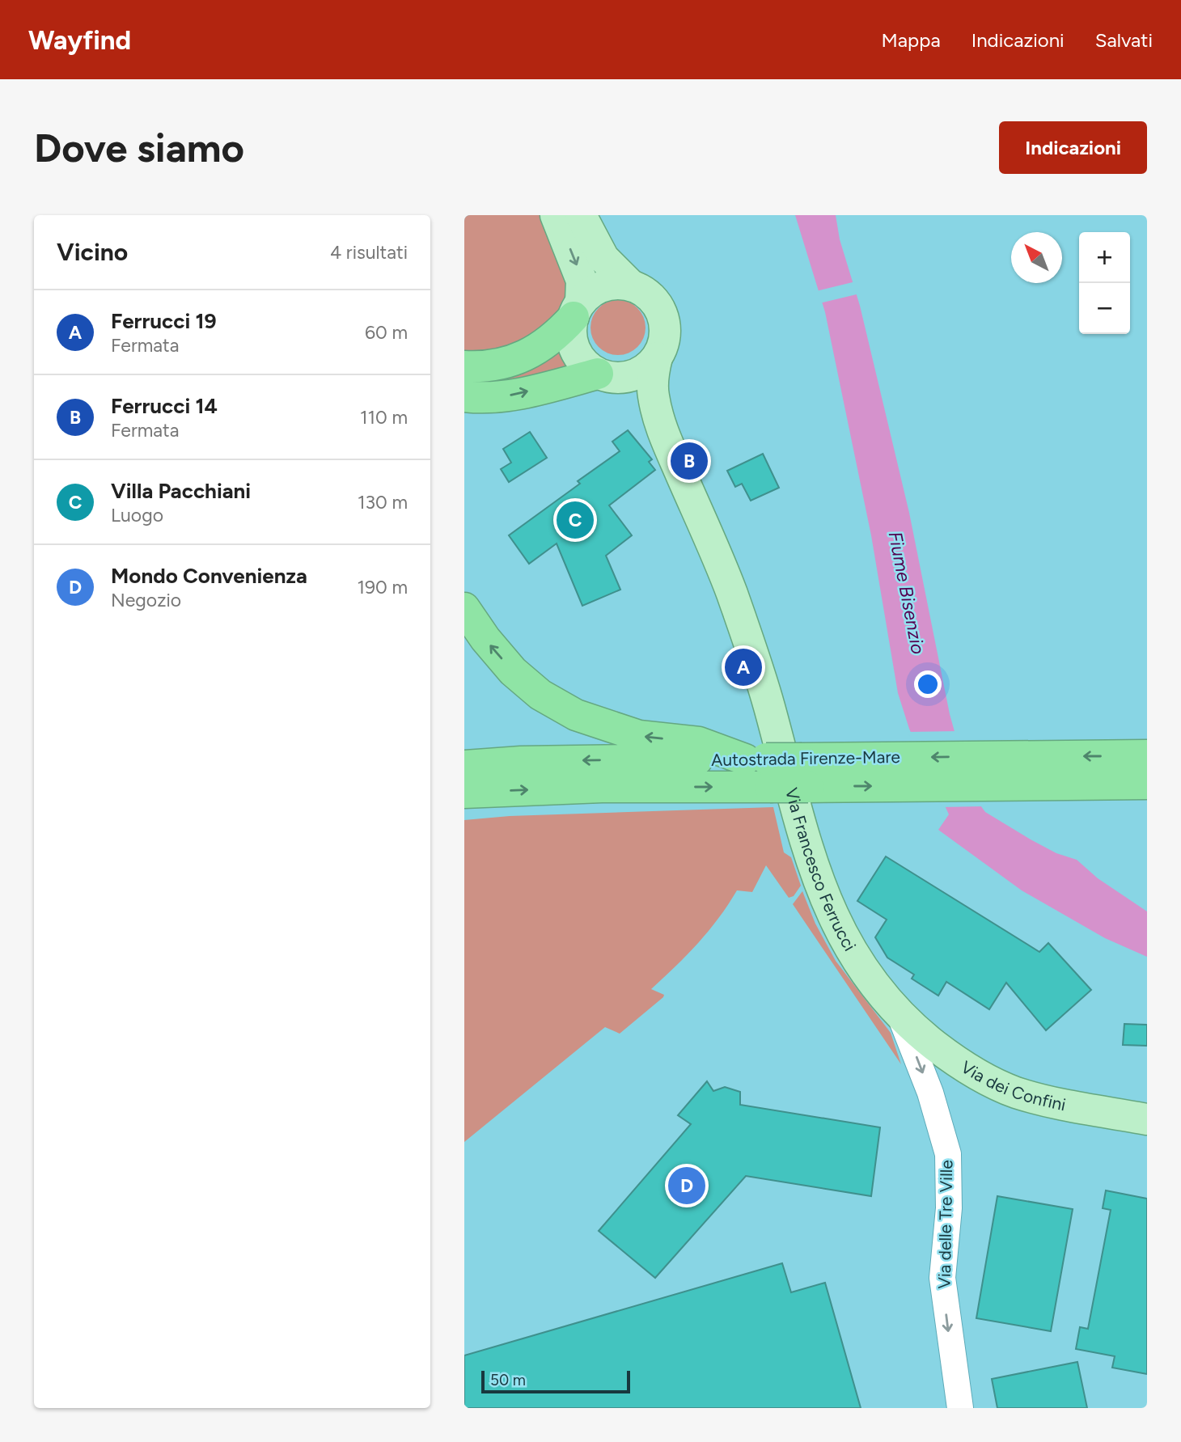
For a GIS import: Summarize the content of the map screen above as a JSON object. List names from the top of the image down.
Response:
{
  "streets": {
    "highway": ["Autostrada Firenze-Mare"],
    "main road": ["Via Francesco Ferrucci", "Via dei Confini"],
    "street": ["Via delle Tre Ville"]
  },
  "crossings": [
    ["Via Francesco Ferrucci", "Via dei Confini"],
    ["Via Francesco Ferrucci", "Via delle Tre Ville"],
    ["Via dei Confini", "Via delle Tre Ville"]
  ],
  "one_way": ["Via delle Tre Ville"],
  "water": ["Fiume Bisenzio"],
  "scale_bar": "50 m",
  "north": "top left",
  "page": {
    "header": "Wayfind",
    "nav": ["Mappa", "Indicazioni", "Salvati"],
    "buttons": "Indicazioni",
    "title": "Dove siamo",
    "heading": ["Vicino", "4 risultati"],
    "map_buttons": ["+", "−"],
    "list": [
      {
        "mark": "A",
        "name": "Ferrucci 19",
        "note": "Fermata",
        "value": "60 m"
      },
      {
        "mark": "B",
        "name": "Ferrucci 14",
        "note": "Fermata",
        "value": "110 m"
      },
      {
        "mark": "C",
        "name": "Villa Pacchiani",
        "note": "Luogo",
        "value": "130 m"
      },
      {
        "mark": "D",
        "name": "Mondo Convenienza",
        "note": "Negozio",
        "value": "190 m"
      }
    ],
    "pins": [
      "B",
      "C",
      "A",
      "D"
    ],
    "scale": "50 m"
  }
}
